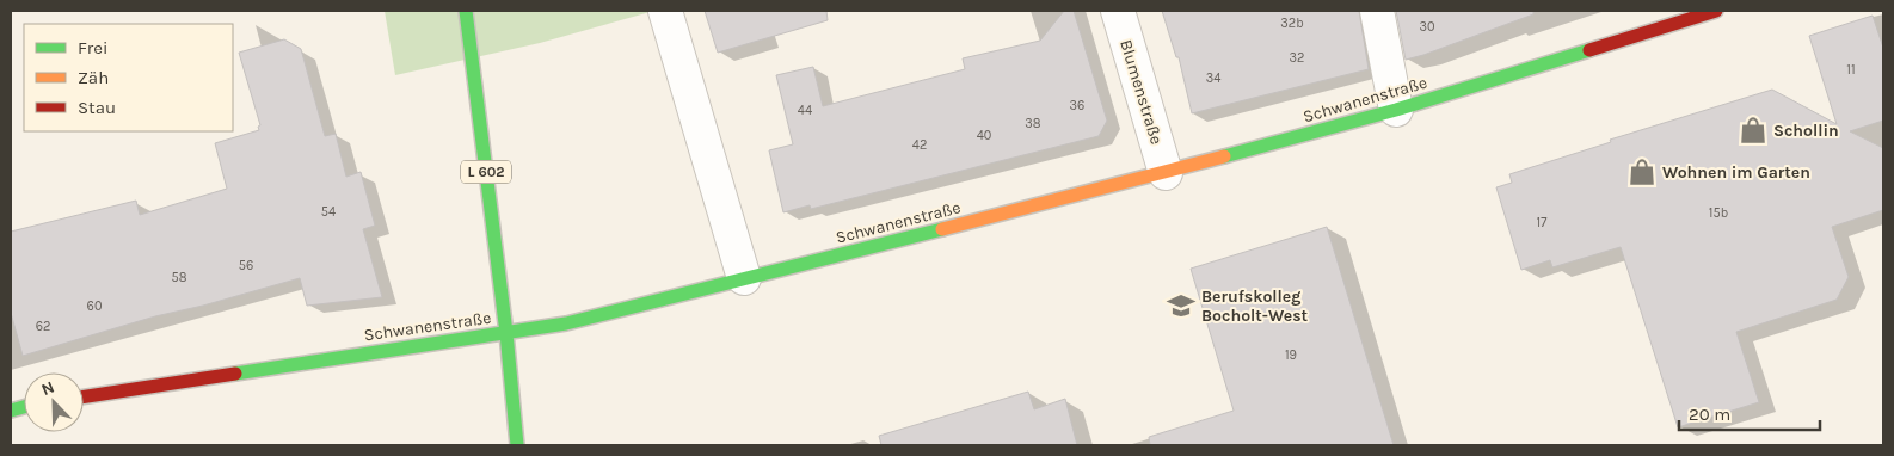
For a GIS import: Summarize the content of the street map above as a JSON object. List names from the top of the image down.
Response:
{
  "streets": {
    "street": ["Blumenstraße", "Schwanenstraße", "L 602"]
  },
  "crossings": [
    ["Blumenstraße", "Schwanenstraße"],
    ["Schwanenstraße", "L 602"]
  ],
  "places": {
    "shop": ["Schollin", "Wohnen im Garten"],
    "school or university": ["Berufskolleg Bocholt-West"]
  },
  "house_numbers": [
    "32b",
    "30",
    "32",
    "11",
    "34",
    "36",
    "44",
    "38",
    "40",
    "42",
    "54",
    "15b",
    "17",
    "56",
    "58",
    "60",
    "62",
    "19"
  ],
  "legend": ["Frei", "Zäh", "Stau"],
  "scale_bar": "20 m",
  "north": "top left"
}
